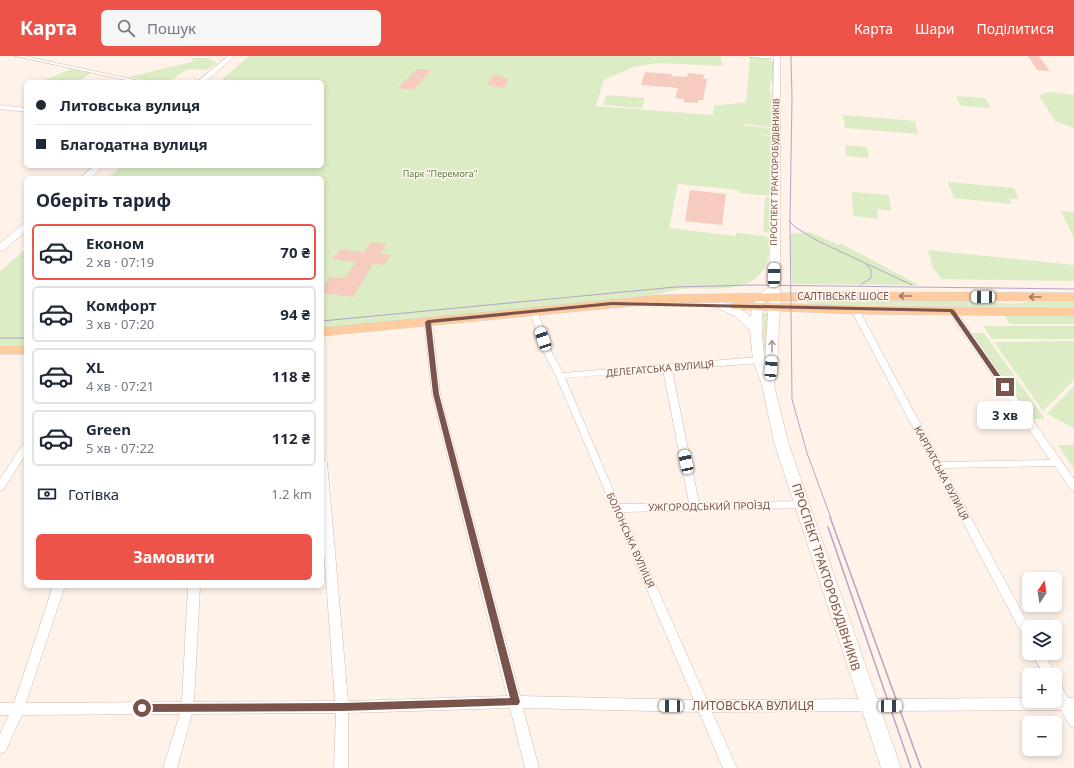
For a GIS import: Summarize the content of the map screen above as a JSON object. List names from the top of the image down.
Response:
{
  "streets": {
    "main road": ["ПРОСПЕКТ ТРАКТОРОБУДІВНИКІВ", "САЛТІВСЬКЕ ШОСЕ"],
    "street": [
      "ДЕЛЕГАТСЬКА ВУЛИЦЯ",
      "КАРПАТСЬКА ВУЛИЦЯ",
      "УЖГОРОДСЬКИЙ ПРОЇЗД",
      "БОЛОНСЬКА ВУЛИЦЯ",
      "ЛИТОВСЬКА ВУЛИЦЯ"
    ]
  },
  "crossings": [
    ["ПРОСПЕКТ ТРАКТОРОБУДІВНИКІВ", "САЛТІВСЬКЕ ШОСЕ"],
    ["ПРОСПЕКТ ТРАКТОРОБУДІВНИКІВ", "ДЕЛЕГАТСЬКА ВУЛИЦЯ"],
    ["ПРОСПЕКТ ТРАКТОРОБУДІВНИКІВ", "УЖГОРОДСЬКИЙ ПРОЇЗД"],
    ["ПРОСПЕКТ ТРАКТОРОБУДІВНИКІВ", "ЛИТОВСЬКА ВУЛИЦЯ"],
    ["САЛТІВСЬКЕ ШОСЕ", "КАРПАТСЬКА ВУЛИЦЯ"],
    ["САЛТІВСЬКЕ ШОСЕ", "БОЛОНСЬКА ВУЛИЦЯ"],
    ["ДЕЛЕГАТСЬКА ВУЛИЦЯ", "БОЛОНСЬКА ВУЛИЦЯ"],
    ["УЖГОРОДСЬКИЙ ПРОЇЗД", "БОЛОНСЬКА ВУЛИЦЯ"],
    ["БОЛОНСЬКА ВУЛИЦЯ", "ЛИТОВСЬКА ВУЛИЦЯ"]
  ],
  "parks": ["Парк \"Перемога\""],
  "north": "top",
  "page": {
    "header": "Карта",
    "search": "Пошук",
    "nav": ["Карта", "Шари", "Поділитися"],
    "banner": ["Литовська вулиця", "Благодатна вулиця"],
    "heading": "Оберіть тариф",
    "list": [
      {
        "name": "Економ",
        "note": "2 хв · 07:19",
        "value": "70 ₴"
      },
      {
        "name": "Комфорт",
        "note": "3 хв · 07:20",
        "value": "94 ₴"
      },
      {
        "name": "XL",
        "note": "4 хв · 07:21",
        "value": "118 ₴"
      },
      {
        "name": "Green",
        "note": "5 хв · 07:22",
        "value": "112 ₴"
      }
    ],
    "bubble": "3 хв",
    "pay": ["Готівка", "1.2 km"],
    "buttons": "Замовити",
    "map_buttons": ["+", "−"]
  }
}
